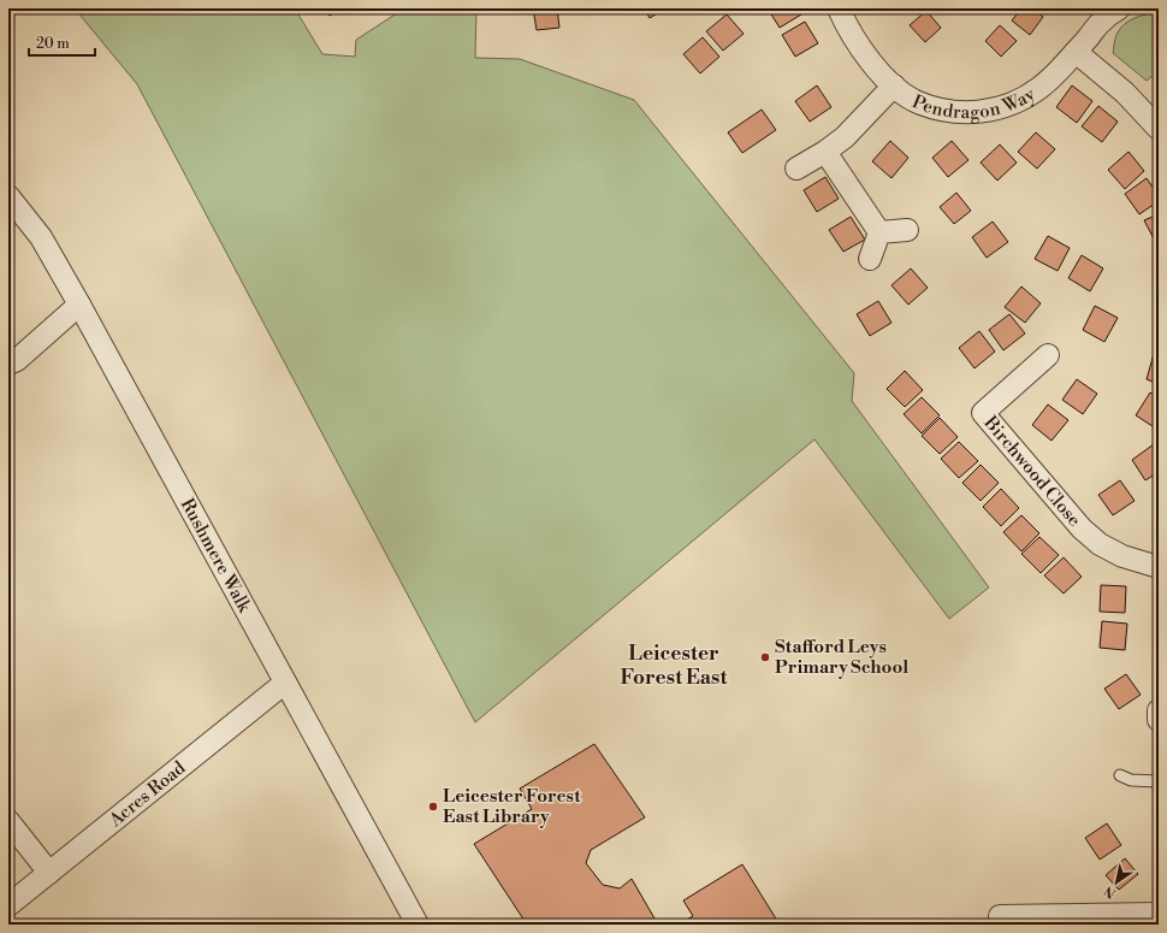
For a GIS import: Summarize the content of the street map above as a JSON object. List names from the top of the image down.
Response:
{
  "streets": {
    "street": [
      "Pendragon Way",
      "Birchwood Close",
      "Rushmere Walk",
      "Acres Road"
    ]
  },
  "crossings": [
    ["Rushmere Walk", "Acres Road"]
  ],
  "districts": ["Leicester Forest East"],
  "places": ["Stafford Leys Primary School", "Leicester Forest East Library"],
  "scale_bar": "20 m",
  "north": "bottom left"
}
